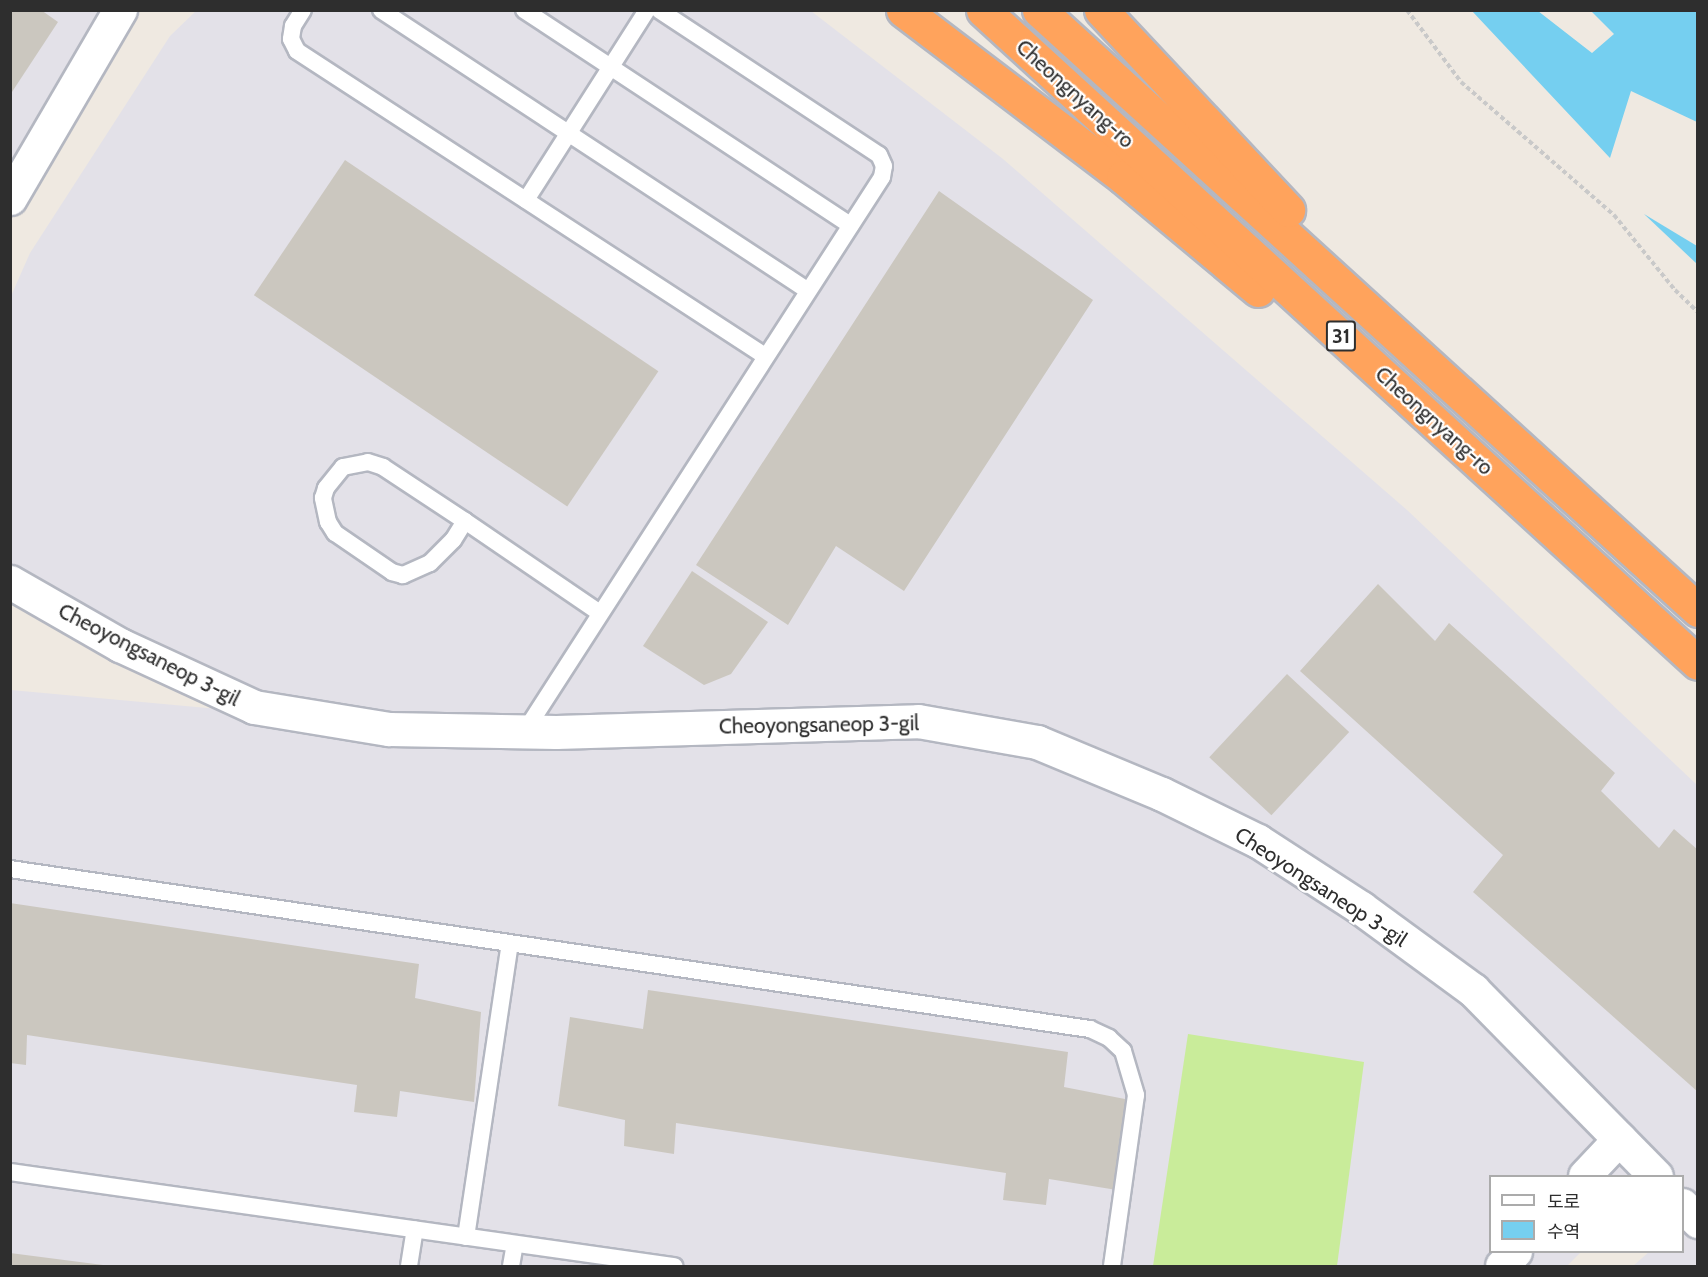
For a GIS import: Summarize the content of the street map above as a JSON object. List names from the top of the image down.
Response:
{
  "streets": {
    "highway": ["Cheongnyang-ro", "31"],
    "street": ["Cheoyongsaneop 3-gil"]
  },
  "legend": ["도로", "수역"]
}
